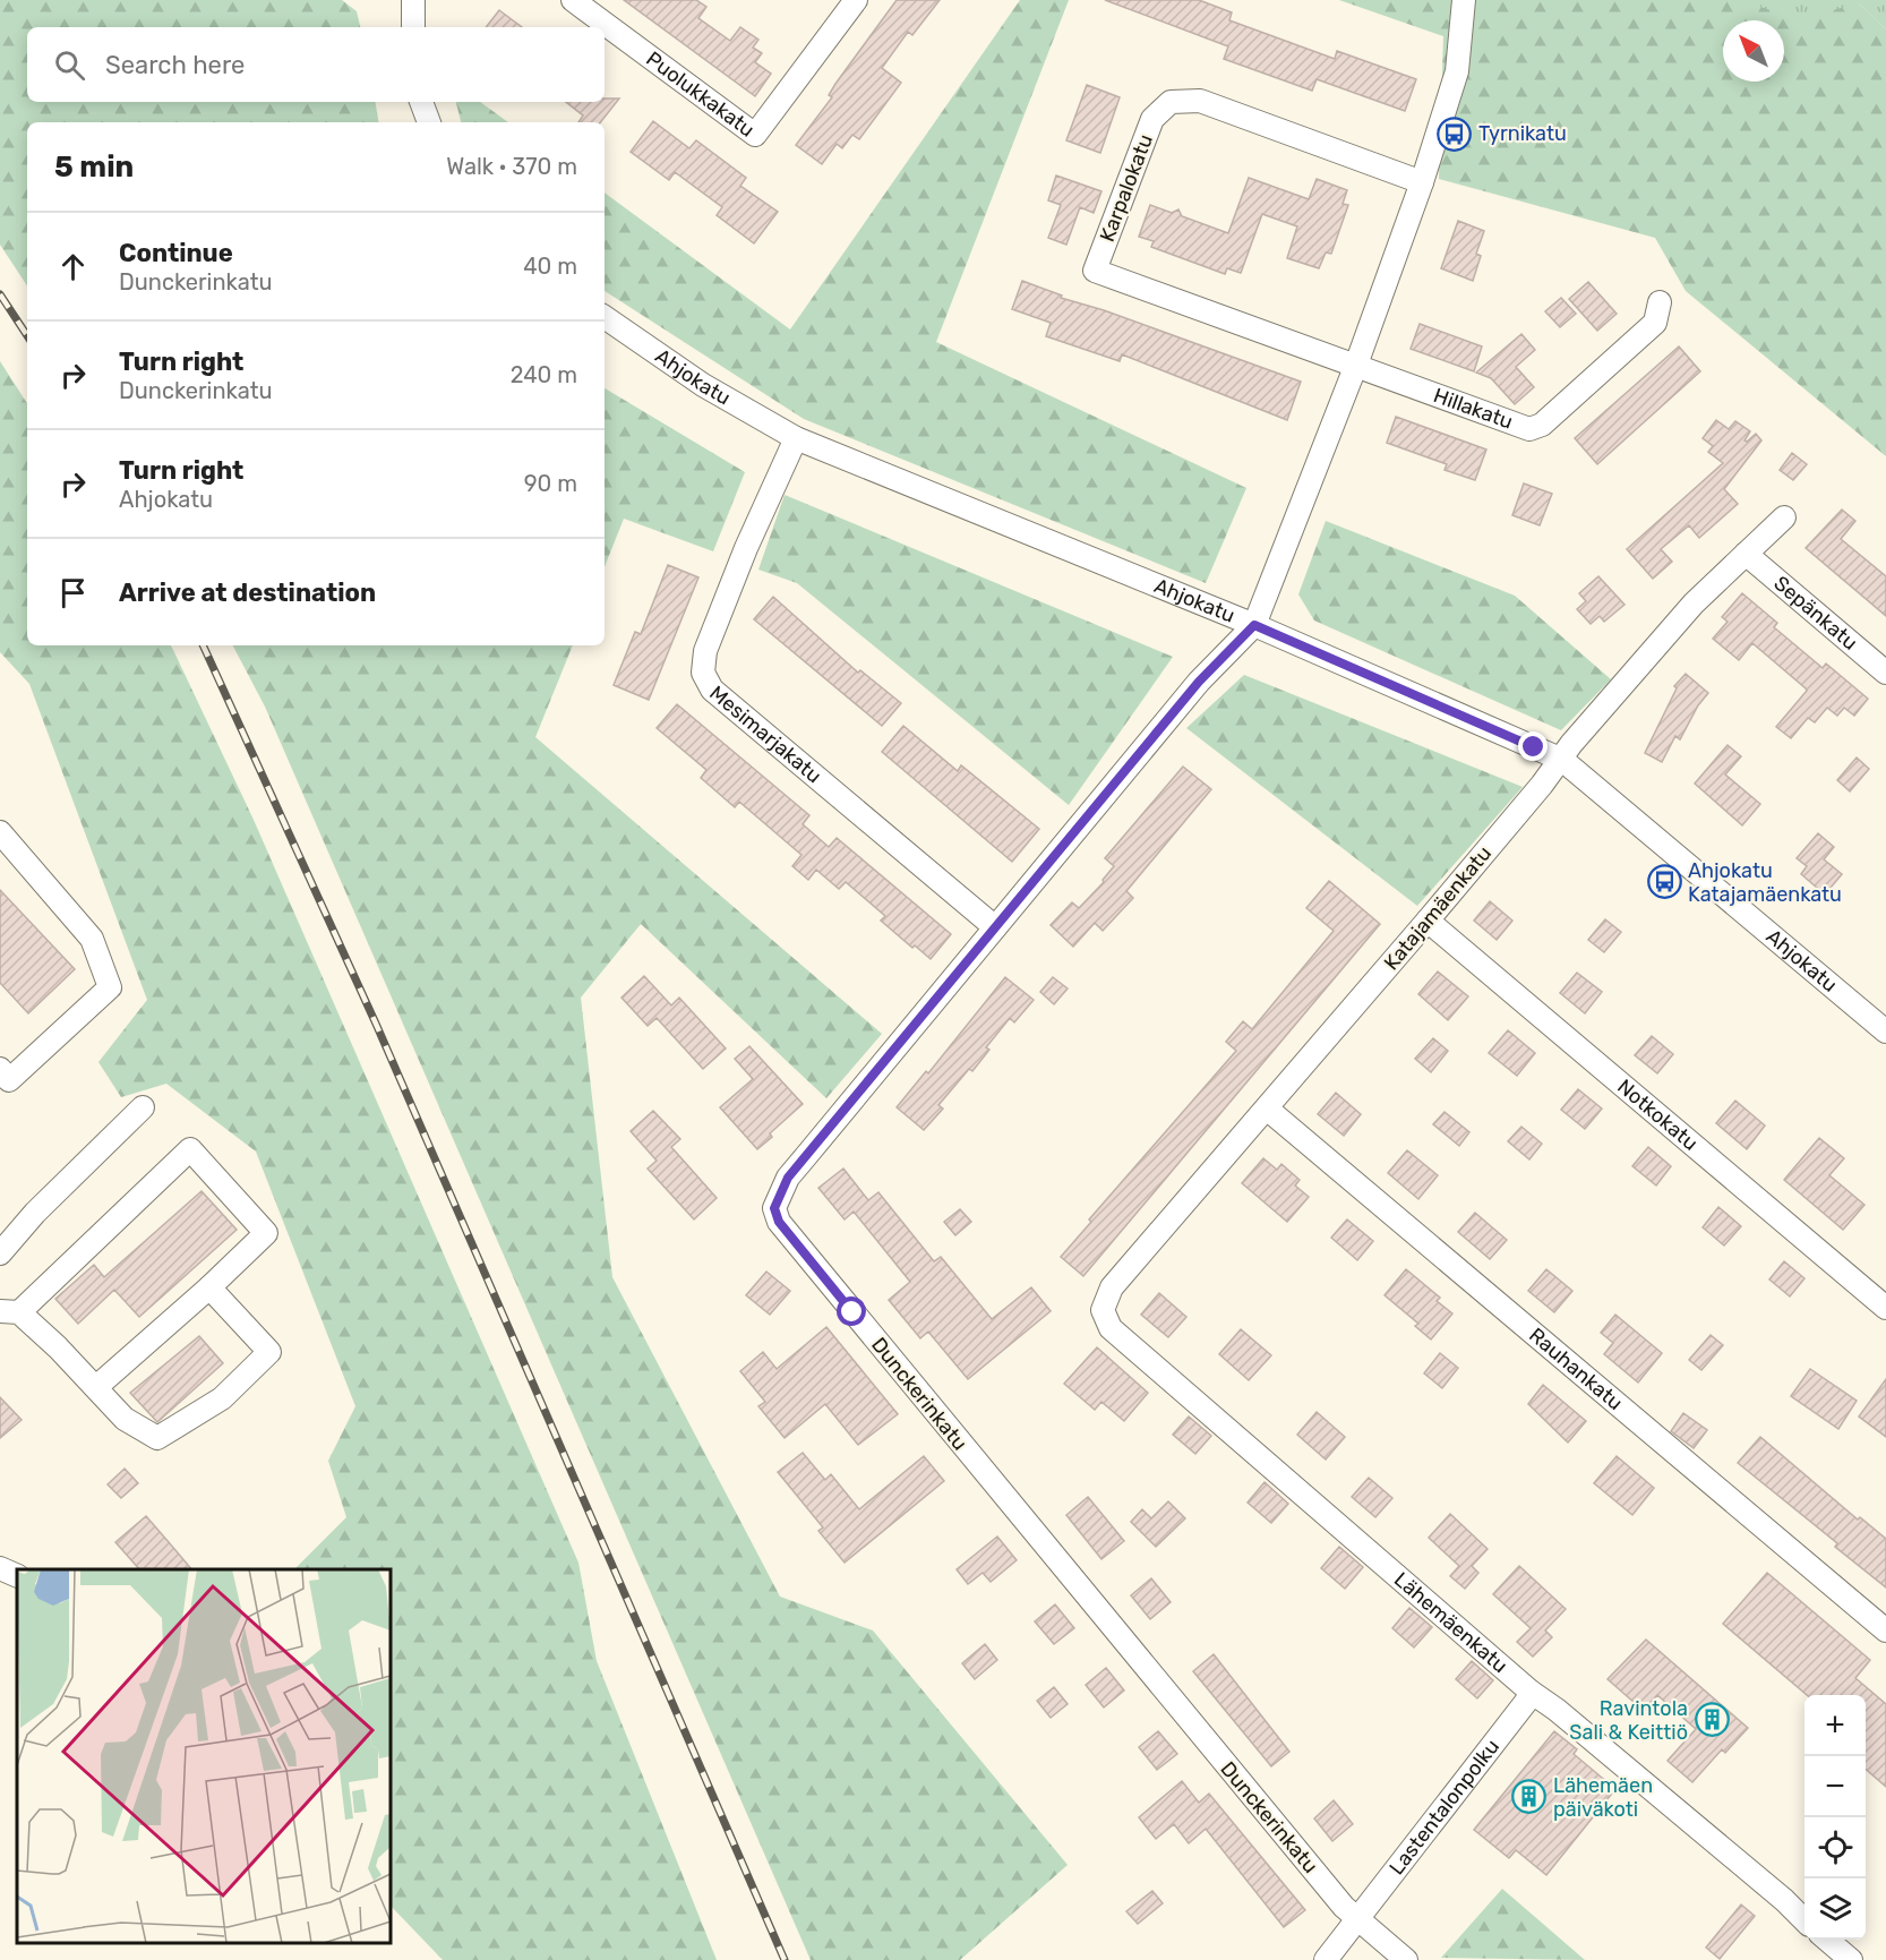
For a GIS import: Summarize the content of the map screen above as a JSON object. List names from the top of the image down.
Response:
{
  "streets": {
    "street": [
      "Puolukkakatu",
      "Karpalokatu",
      "Ahjokatu",
      "Hillakatu",
      "Sepänkatu",
      "Mesimarjakatu",
      "Katajamäenkatu",
      "Notkokatu",
      "Rauhankatu",
      "Dunckerinkatu",
      "Lähemäenkatu",
      "Lastentalonpolku"
    ]
  },
  "crossings": [
    ["Karpalokatu", "Hillakatu"],
    ["Ahjokatu", "Mesimarjakatu"],
    ["Ahjokatu", "Katajamäenkatu"],
    ["Ahjokatu", "Dunckerinkatu"],
    ["Sepänkatu", "Katajamäenkatu"],
    ["Mesimarjakatu", "Dunckerinkatu"],
    ["Katajamäenkatu", "Notkokatu"],
    ["Katajamäenkatu", "Rauhankatu"],
    ["Katajamäenkatu", "Lähemäenkatu"],
    ["Dunckerinkatu", "Lastentalonpolku"],
    ["Lähemäenkatu", "Lastentalonpolku"]
  ],
  "places": {
    "bus stop": ["Tyrnikatu", "Ahjokatu Katajamäenkatu"],
    "building": ["Ravintola Sali & Keittiö", "Lähemäen päiväkoti"]
  },
  "north": "top left",
  "page": {
    "search": "Search here",
    "heading": ["5 min", "Walk · 370 m"],
    "list": [
      ["Continue", "Dunckerinkatu", "40 m"],
      ["Turn right", "Dunckerinkatu", "240 m"],
      ["Turn right", "Ahjokatu", "90 m"],
      "Arrive at destination"
    ],
    "map_buttons": ["+", "−"]
  }
}
